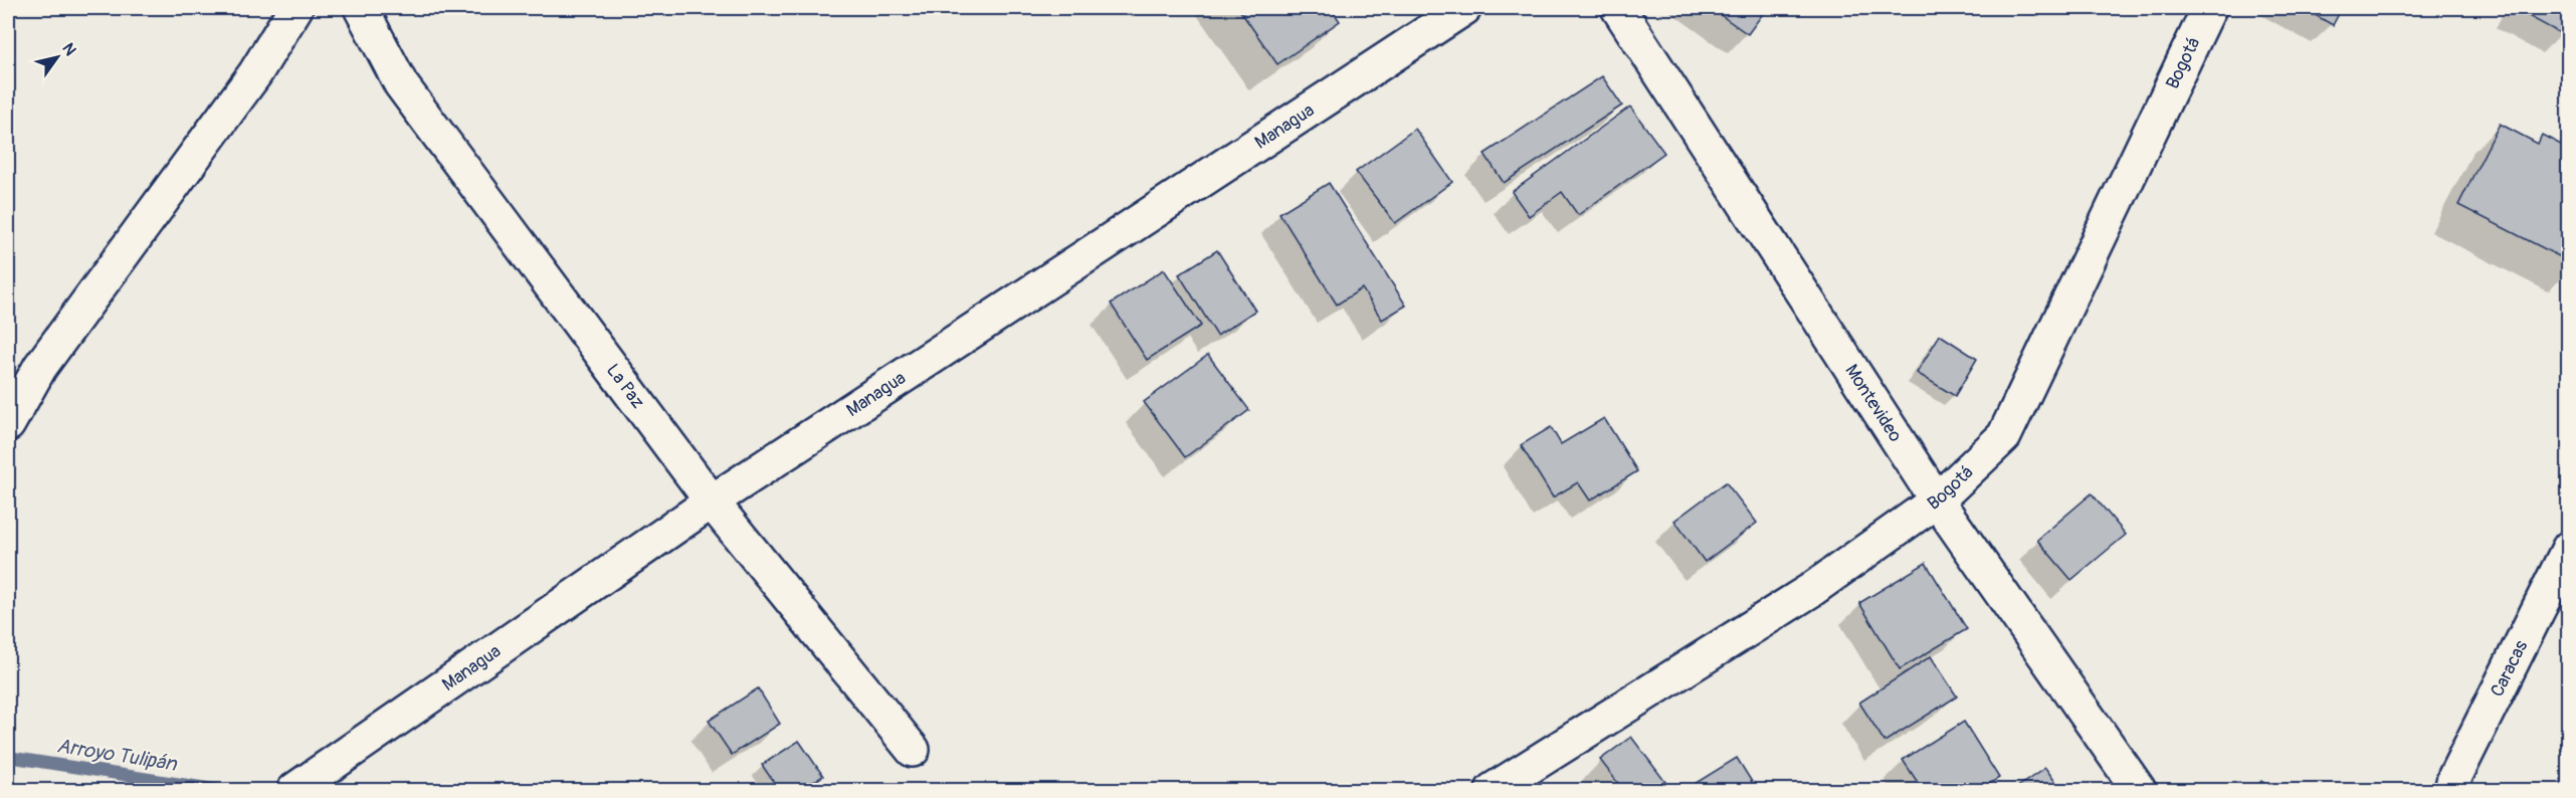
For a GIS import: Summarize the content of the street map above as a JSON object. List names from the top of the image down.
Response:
{
  "streets": {
    "street": [
      "Bogotá",
      "Managua",
      "La Paz",
      "Montevideo",
      "Caracas"
    ]
  },
  "crossings": [
    ["Bogotá", "Montevideo"],
    ["Managua", "La Paz"]
  ],
  "water": ["Arroyo Tulipán"],
  "north": "top right"
}
